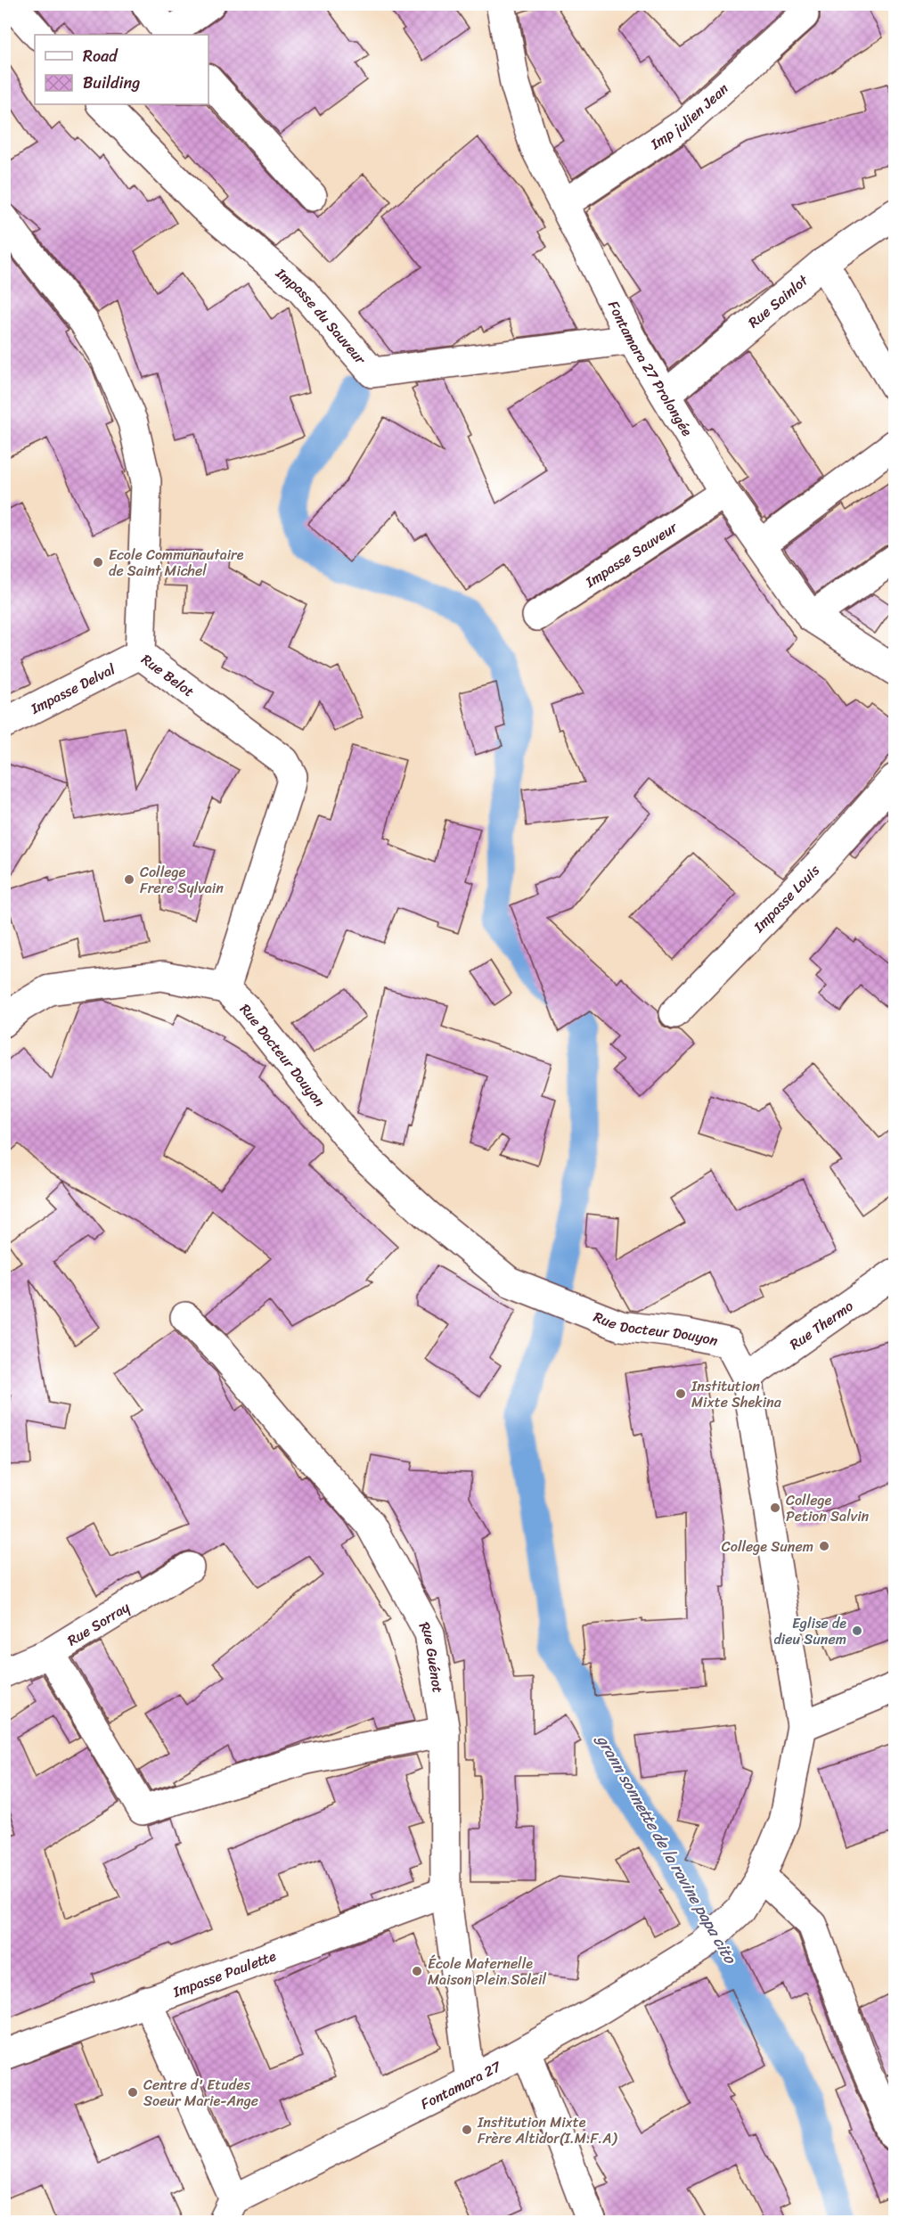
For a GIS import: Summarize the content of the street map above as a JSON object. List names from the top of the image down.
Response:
{
  "streets": {
    "street": [
      "Imp julien Jean",
      "Rue Sainlot",
      "Impasse du Sauveur",
      "Fontamara 27 Prolongée",
      "Impasse Sauveur",
      "Rue Belot",
      "Impasse Delval",
      "Impasse Louis",
      "Rue Docteur Douyon",
      "Rue Thermo",
      "Rue Sorray",
      "Rue Guénot",
      "Impasse Paulette",
      "Fontamara 27"
    ]
  },
  "crossings": [
    ["Imp julien Jean", "Fontamara 27 Prolongée"],
    ["Rue Sainlot", "Fontamara 27 Prolongée"],
    ["Impasse du Sauveur", "Fontamara 27 Prolongée"],
    ["Fontamara 27 Prolongée", "Impasse Sauveur"],
    ["Rue Belot", "Impasse Delval"],
    ["Rue Belot", "Rue Docteur Douyon"],
    ["Rue Docteur Douyon", "Rue Thermo"],
    ["Rue Guénot", "Impasse Paulette"],
    ["Rue Guénot", "Fontamara 27"]
  ],
  "water": ["grann sonnette de la ravine papa cito"],
  "places": [
    "Ecole Communautaire de Saint Michel",
    "College Frere Sylvain",
    "Institution Mixte Shekina",
    "College Petion Salvin",
    "College Sunem",
    "Eglise de dieu Sunem",
    "École Maternelle Maison Plein Soleil",
    "Centre d' Etudes Soeur Marie-Ange",
    "Institution Mixte Frère Altidor(I.M.F.A)"
  ],
  "legend": ["Road", "Building"]
}
